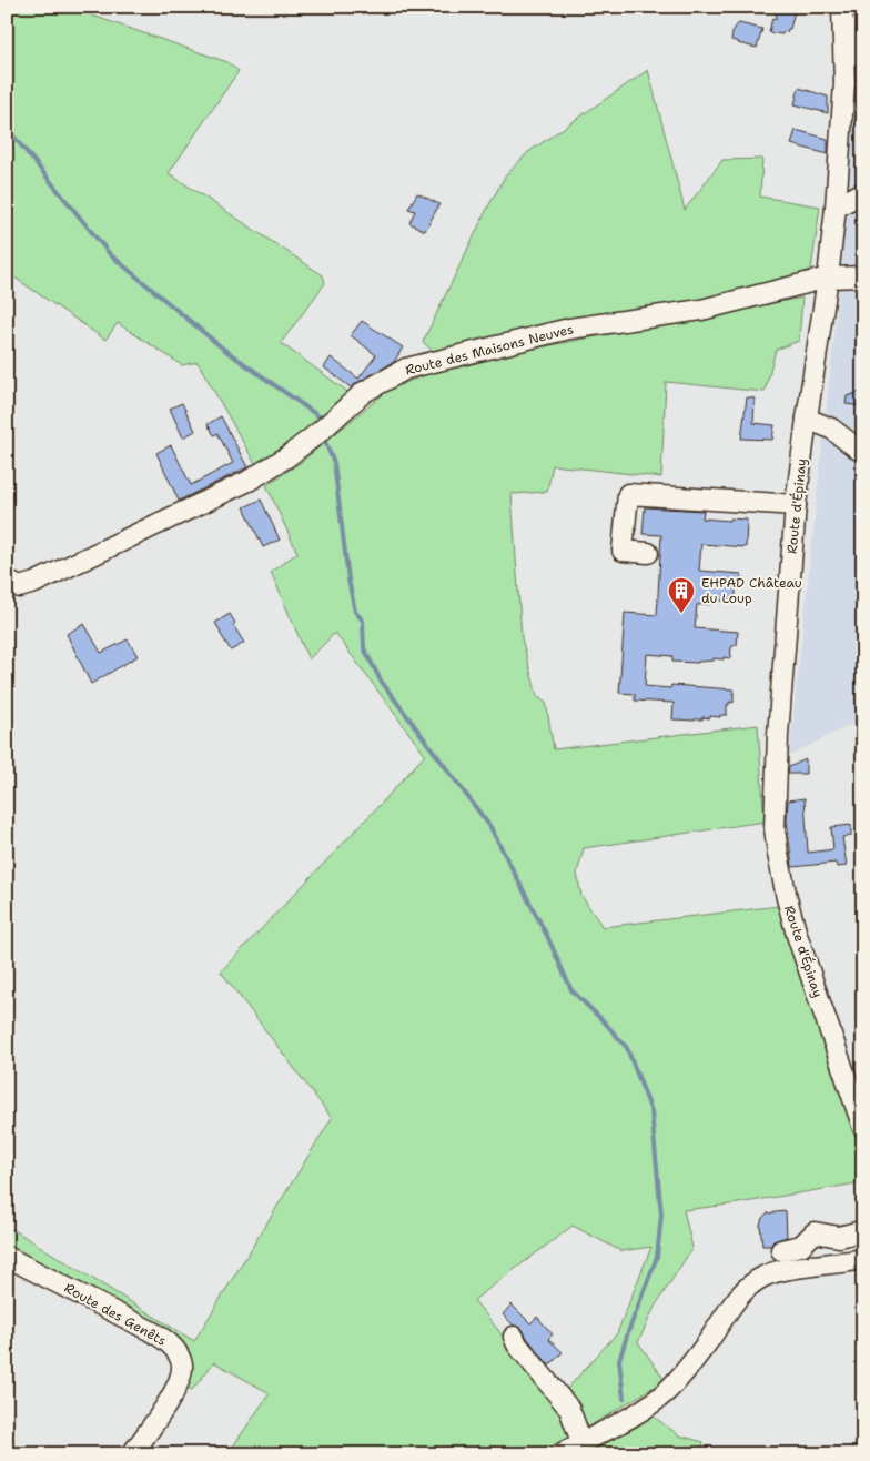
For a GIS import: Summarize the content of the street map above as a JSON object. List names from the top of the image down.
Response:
{
  "streets": {
    "street": ["Route des Maisons Neuves", "Route d'Épinay", "Route des Genêts"]
  },
  "crossings": [
    ["Route des Maisons Neuves", "Route d'Épinay"]
  ],
  "places": {
    "building": ["EHPAD Château du Loup"]
  }
}
